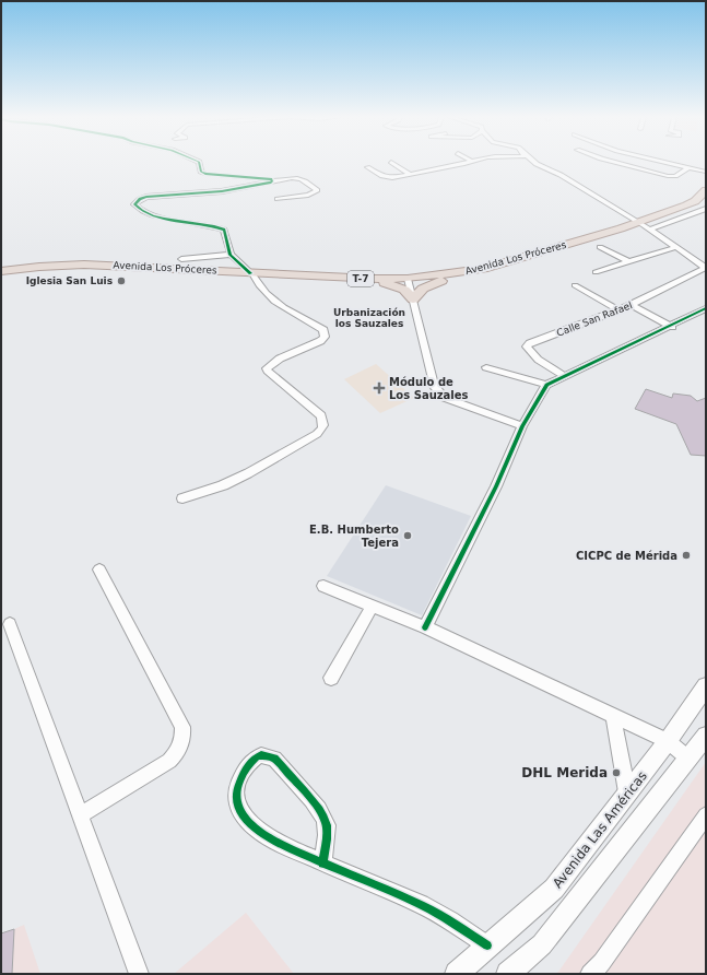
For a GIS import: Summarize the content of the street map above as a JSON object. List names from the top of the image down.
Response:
{
  "streets": {
    "highway": ["Avenida Los Próceres", "T-7"],
    "street": ["Calle San Rafael", "Avenida Las Américas"]
  },
  "crossings": [
    ["Avenida Los Próceres", "T-7"]
  ],
  "districts": ["Urbanización los Sauzales"],
  "places": {
    "other": [
      "Iglesia San Luis",
      "E.B. Humberto Tejera",
      "CICPC de Mérida",
      "DHL Merida"
    ],
    "health": ["Módulo de Los Sauzales"]
  }
}
